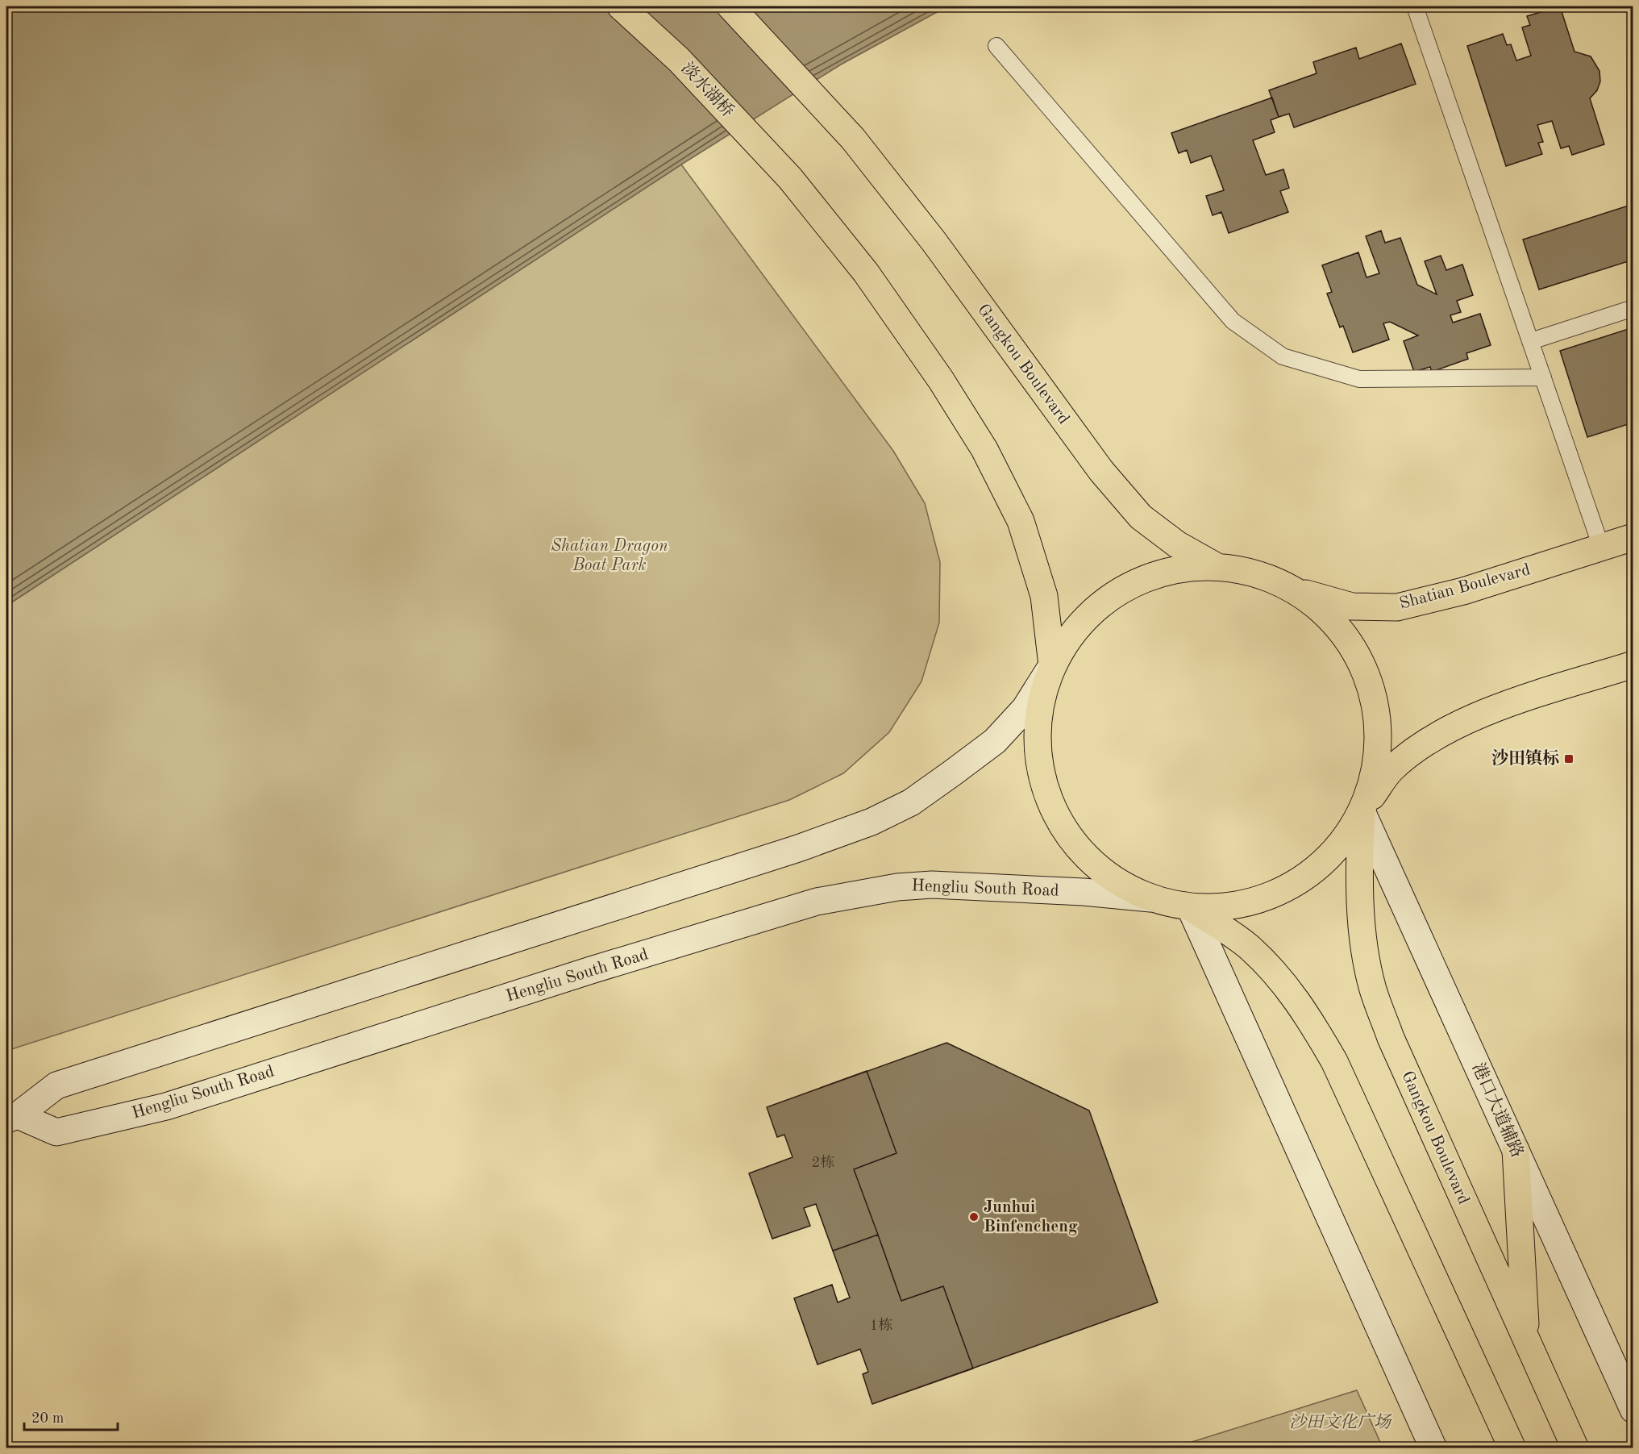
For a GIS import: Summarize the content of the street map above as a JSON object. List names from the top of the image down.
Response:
{
  "streets": {
    "main road": ["淡水湖桥", "Gangkou Boulevard", "Shatian Boulevard"],
    "street": ["Hengliu South Road", "港口大道辅路"]
  },
  "crossings": [
    ["淡水湖桥", "Hengliu South Road"],
    ["Gangkou Boulevard", "港口大道辅路"]
  ],
  "parks": ["Shatian Dragon Boat Park", "沙田文化广场"],
  "places": {
    "transit": ["沙田镇标"],
    "other": ["Junhui Binfencheng"]
  },
  "house_numbers": ["2栋", "1栋"],
  "scale_bar": "20 m"
}
